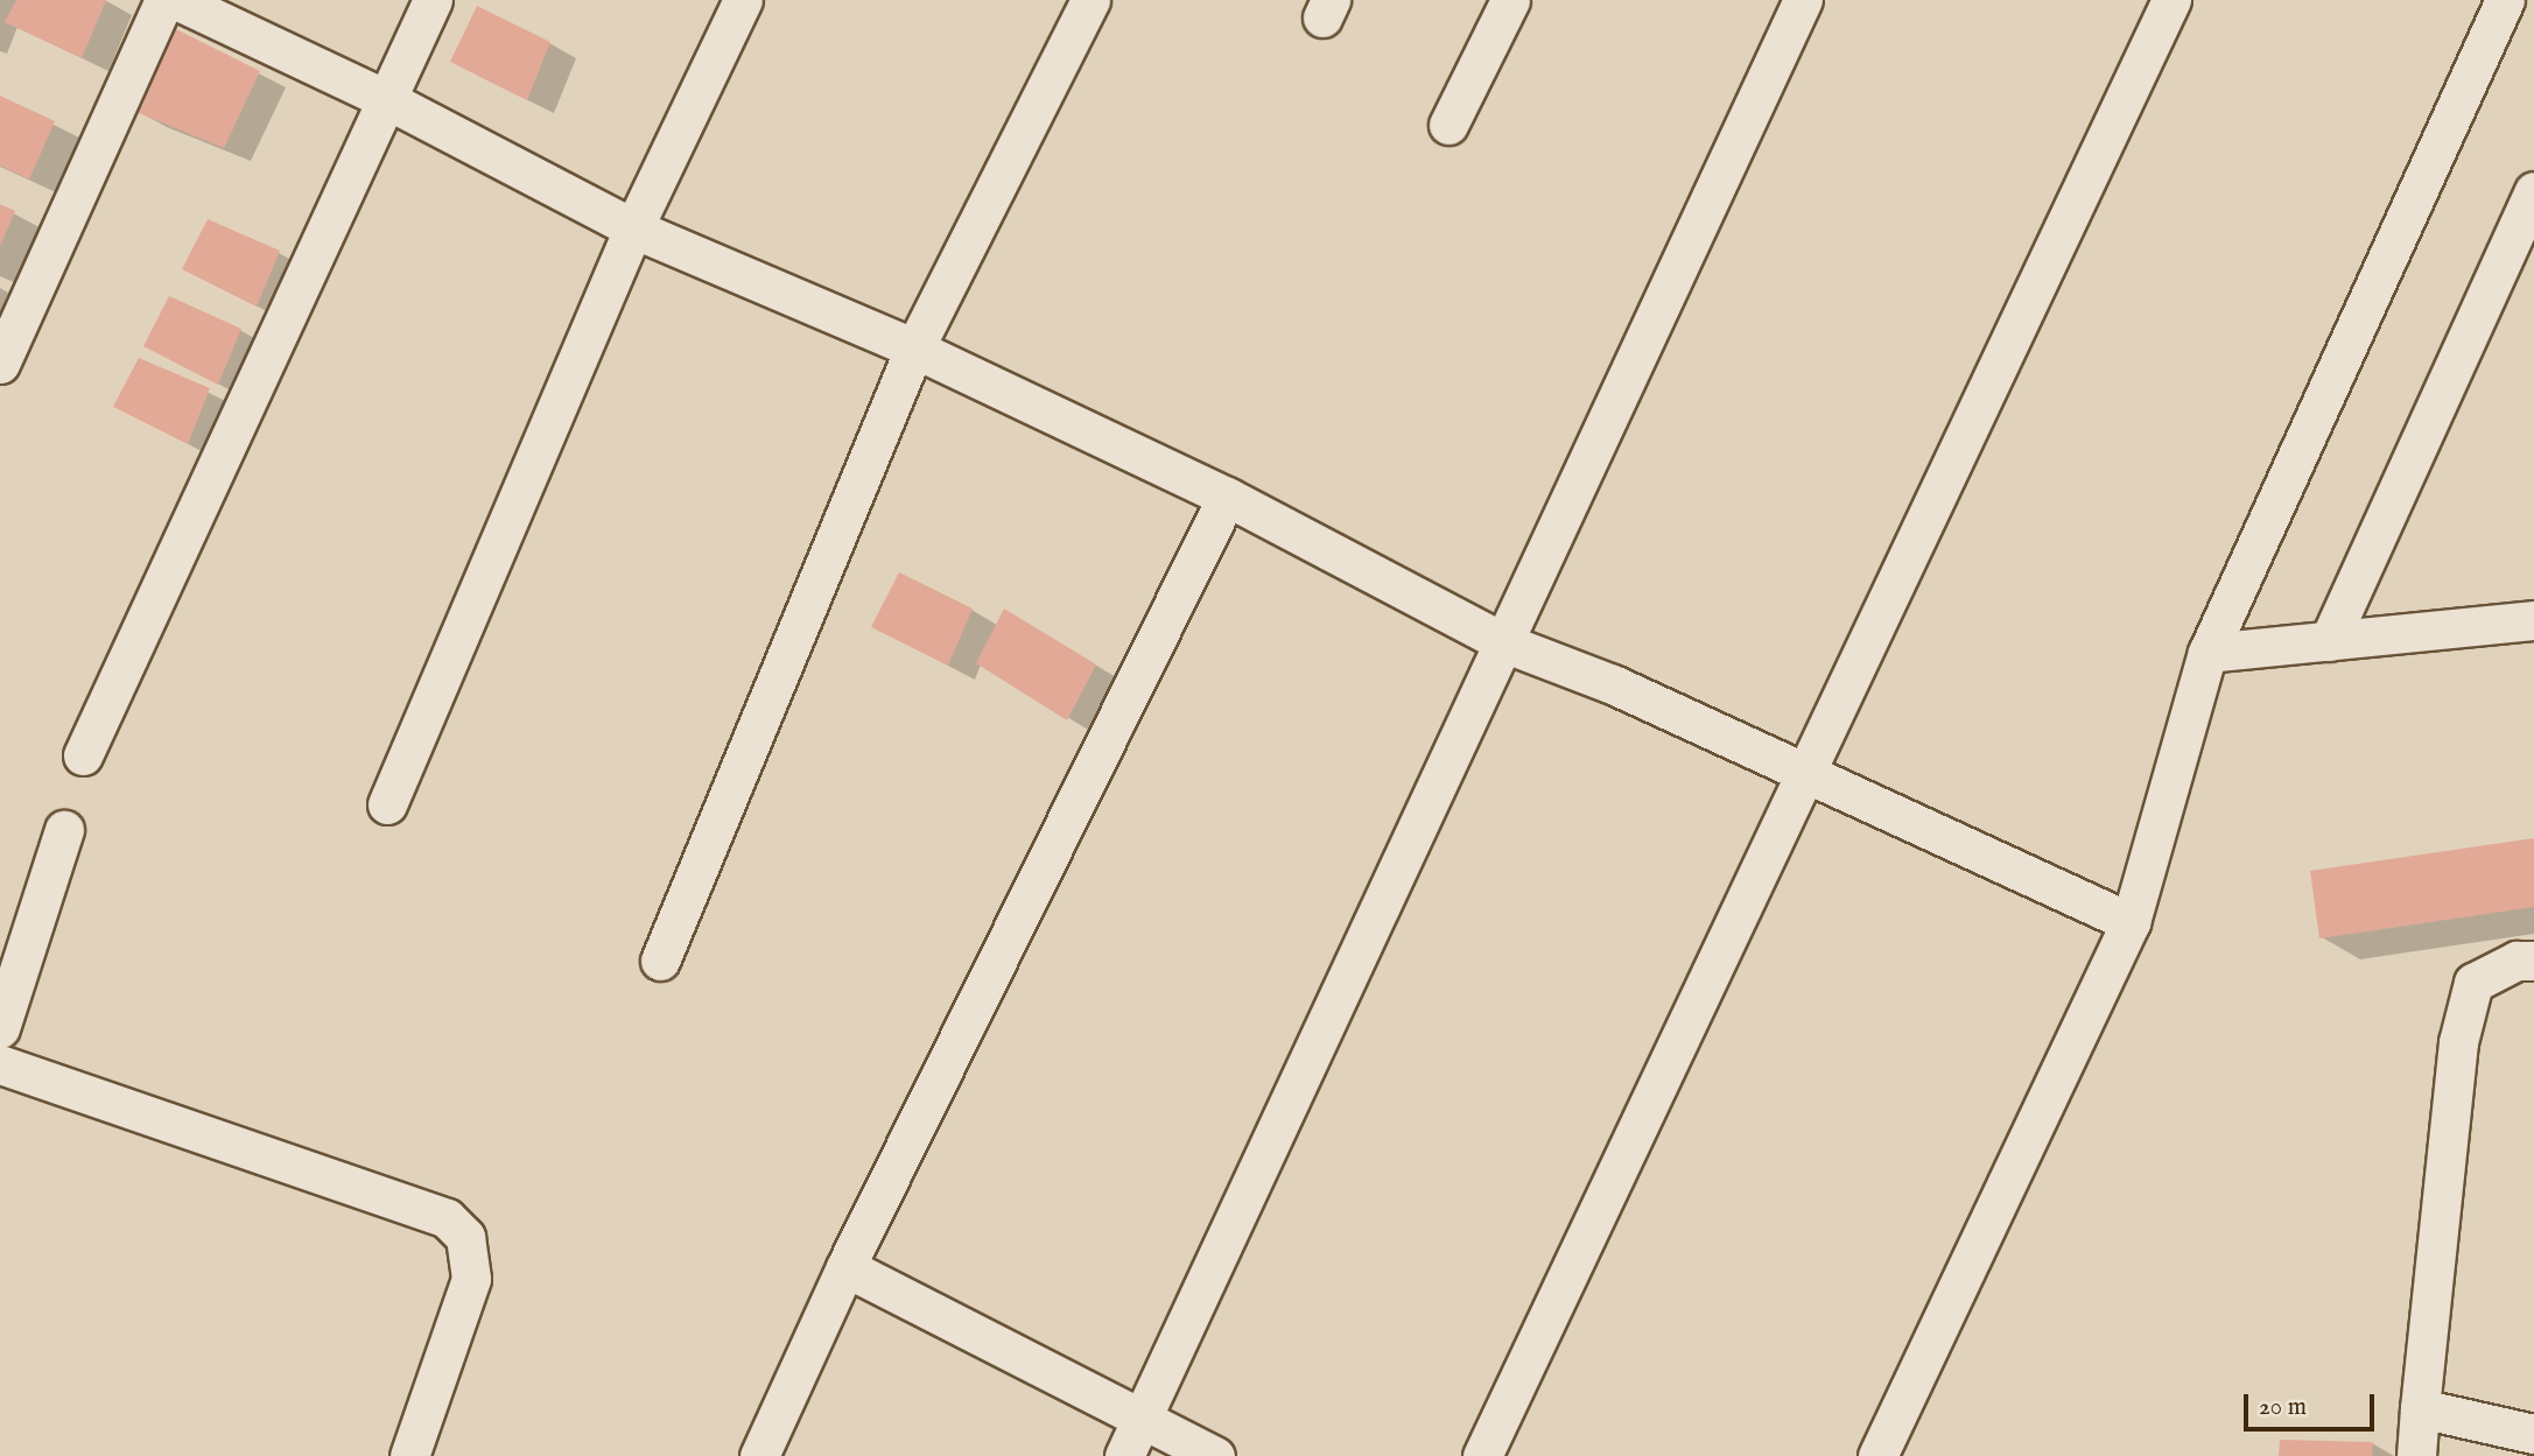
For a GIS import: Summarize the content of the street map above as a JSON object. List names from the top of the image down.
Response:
{
  "scale_bar": "20 m"
}
